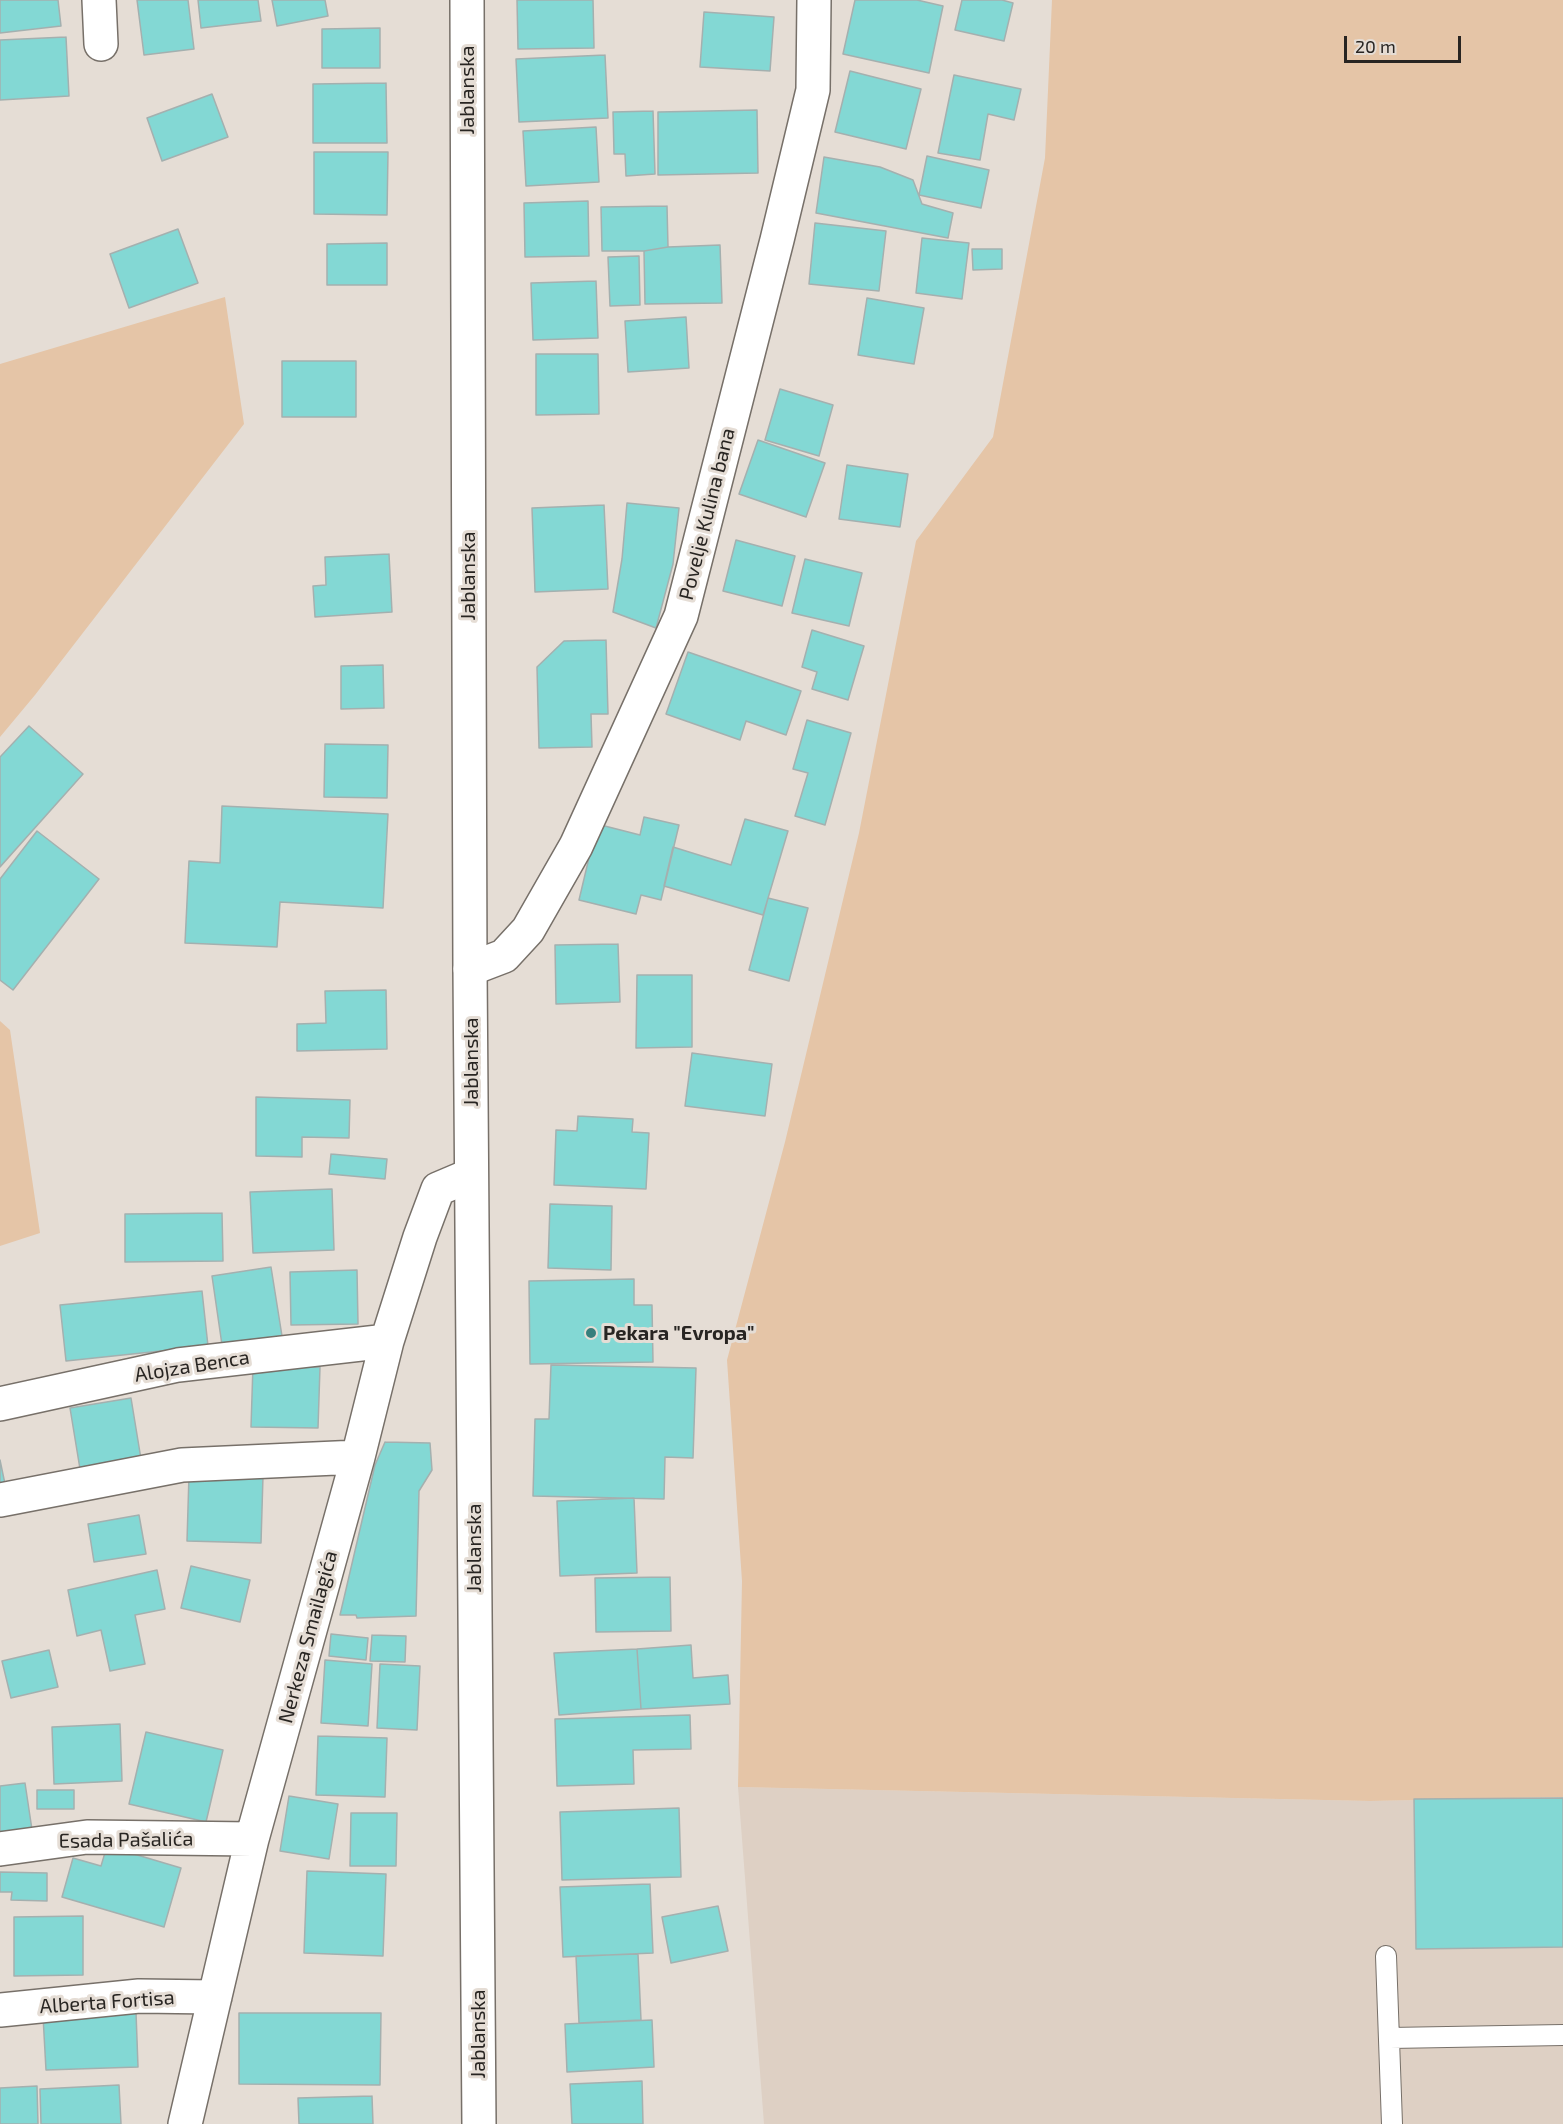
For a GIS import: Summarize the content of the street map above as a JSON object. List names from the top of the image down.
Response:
{
  "streets": {
    "street": [
      "Jablanska",
      "Povelje Kulina bana",
      "Alojza Benca",
      "Nerkeza Smailagića",
      "Esada Pašalića",
      "Alberta Fortisa"
    ]
  },
  "crossings": [
    ["Jablanska", "Povelje Kulina bana"],
    ["Jablanska", "Nerkeza Smailagića"],
    ["Alojza Benca", "Nerkeza Smailagića"],
    ["Nerkeza Smailagića", "Esada Pašalića"],
    ["Nerkeza Smailagića", "Alberta Fortisa"]
  ],
  "places": ["Pekara \"Evropa\""],
  "scale_bar": "20 m"
}
